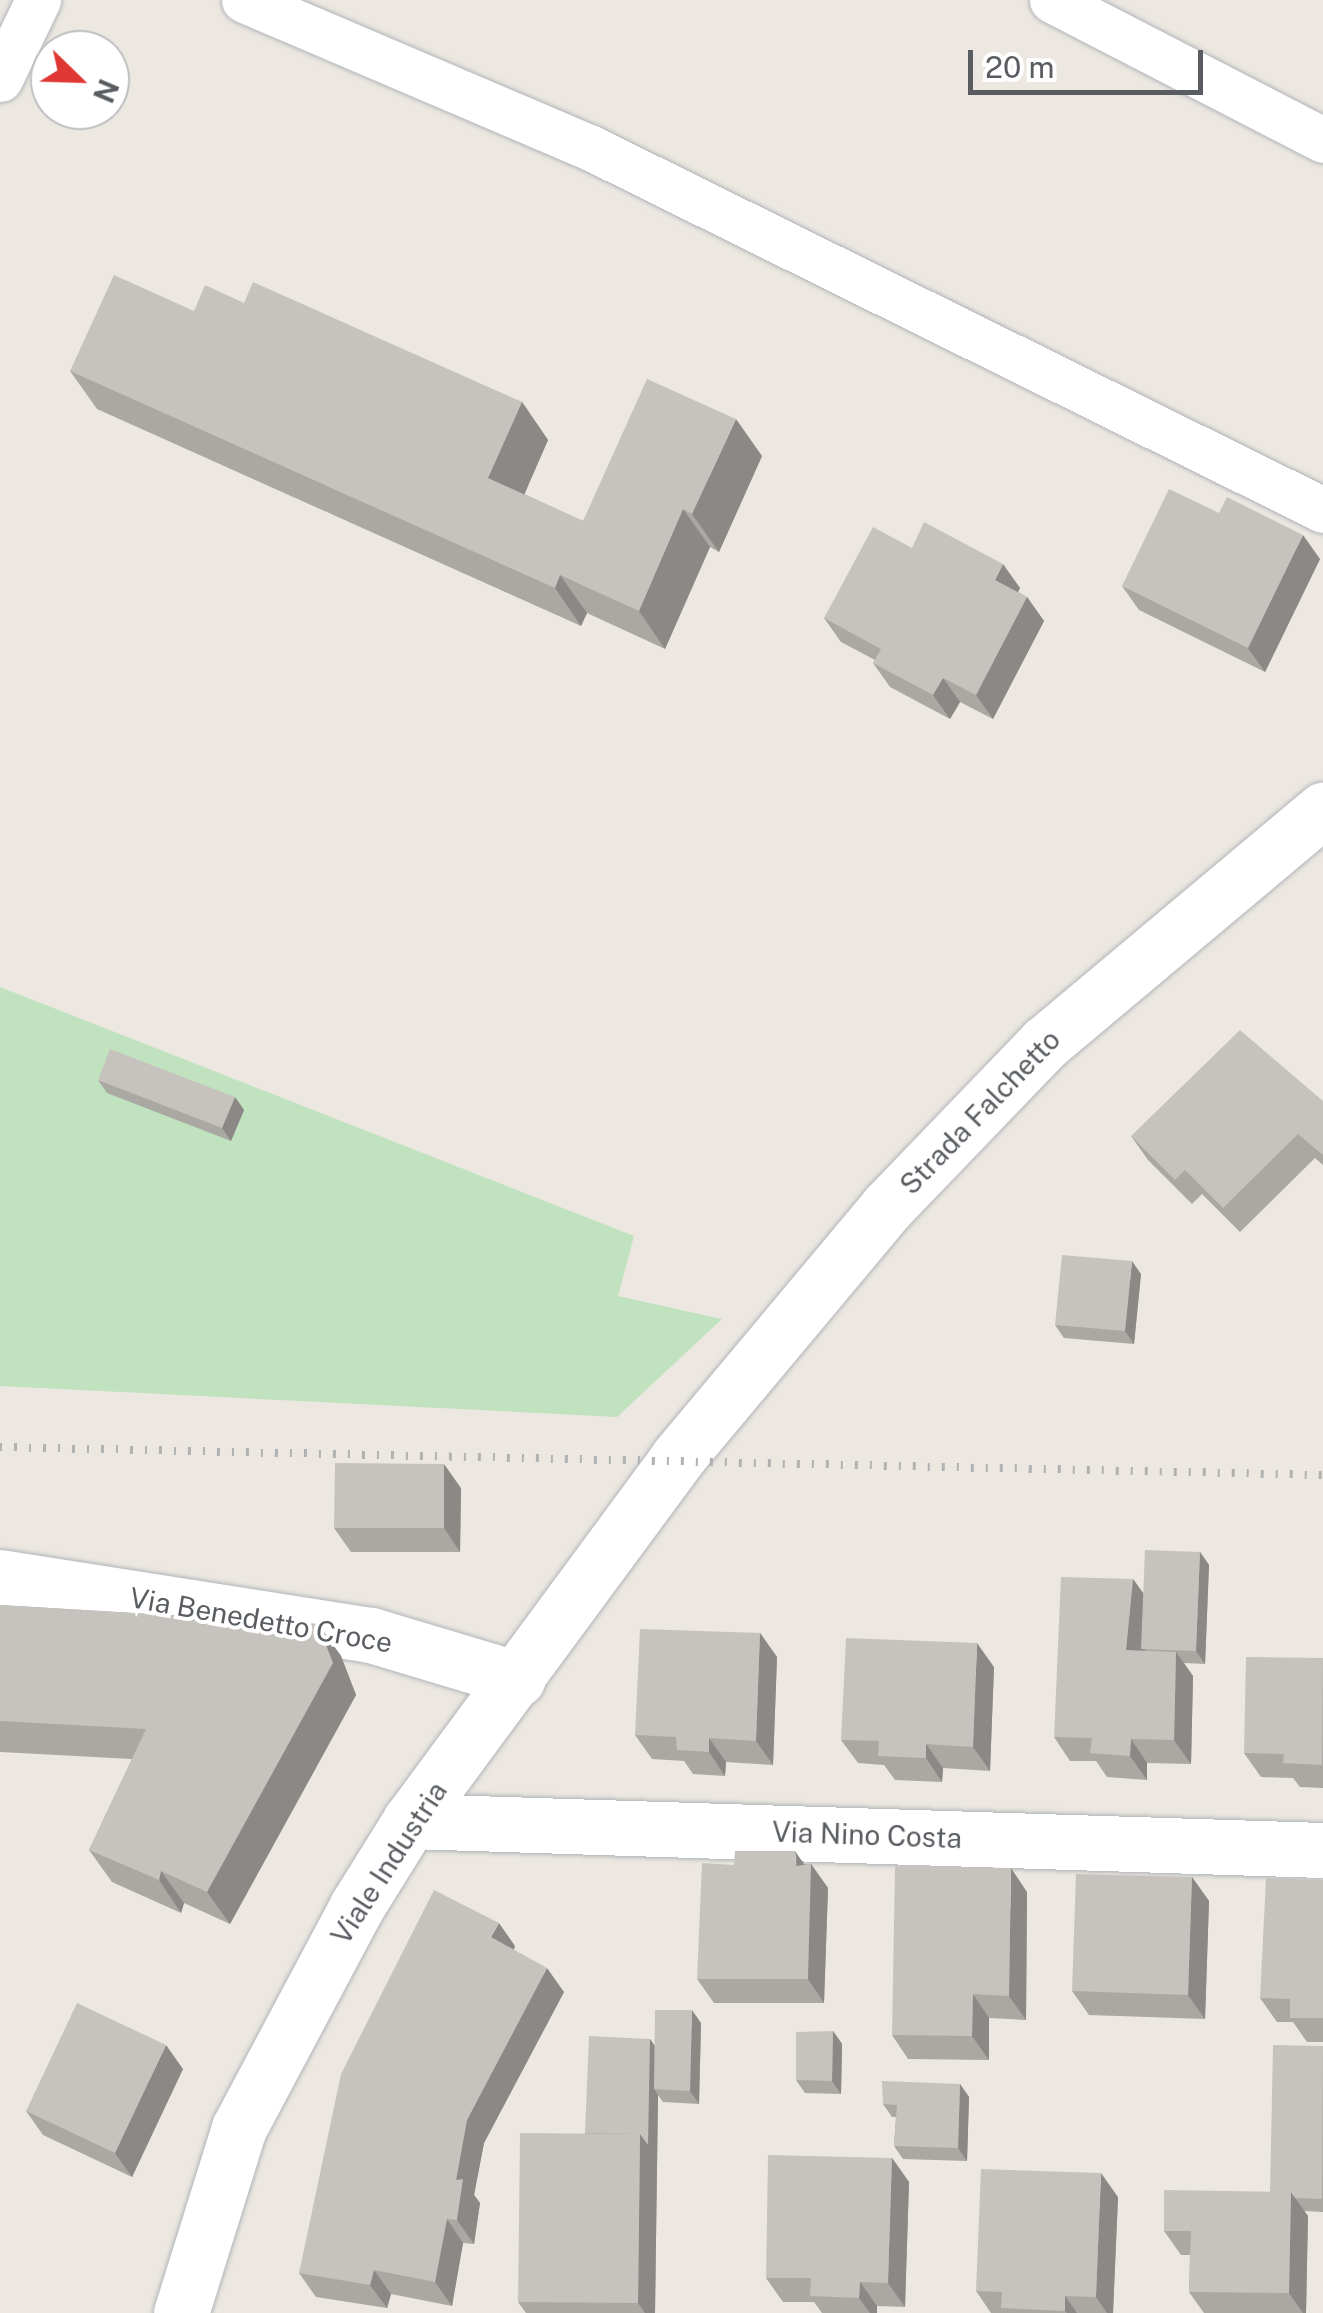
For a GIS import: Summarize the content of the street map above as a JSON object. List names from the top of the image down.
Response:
{
  "streets": {
    "street": [
      "Strada Falchetto",
      "Via Benedetto Croce",
      "Via Nino Costa",
      "Viale Industria"
    ]
  },
  "crossings": [
    ["Strada Falchetto", "Viale Industria"],
    ["Via Benedetto Croce", "Viale Industria"],
    ["Via Nino Costa", "Viale Industria"]
  ],
  "scale_bar": "20 m",
  "north": "bottom right"
}
